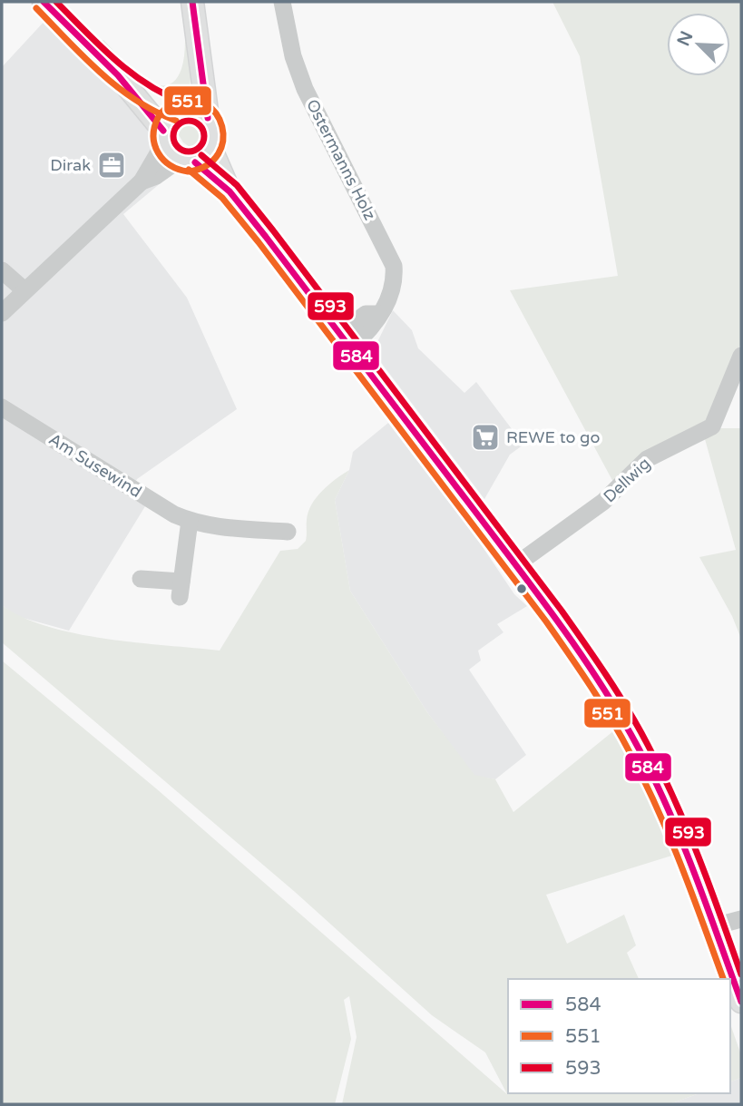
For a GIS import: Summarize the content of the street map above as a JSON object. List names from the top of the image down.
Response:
{
  "streets": {
    "street": ["Ostermanns Holz", "Am Susewind", "Dellwig"]
  },
  "places": {
    "office": ["Dirak"],
    "supermarket": ["REWE to go"]
  },
  "lines": ["transit line 584", "transit line 593", "transit line 551"],
  "legend": ["584", "551", "593"],
  "north": "top left"
}
